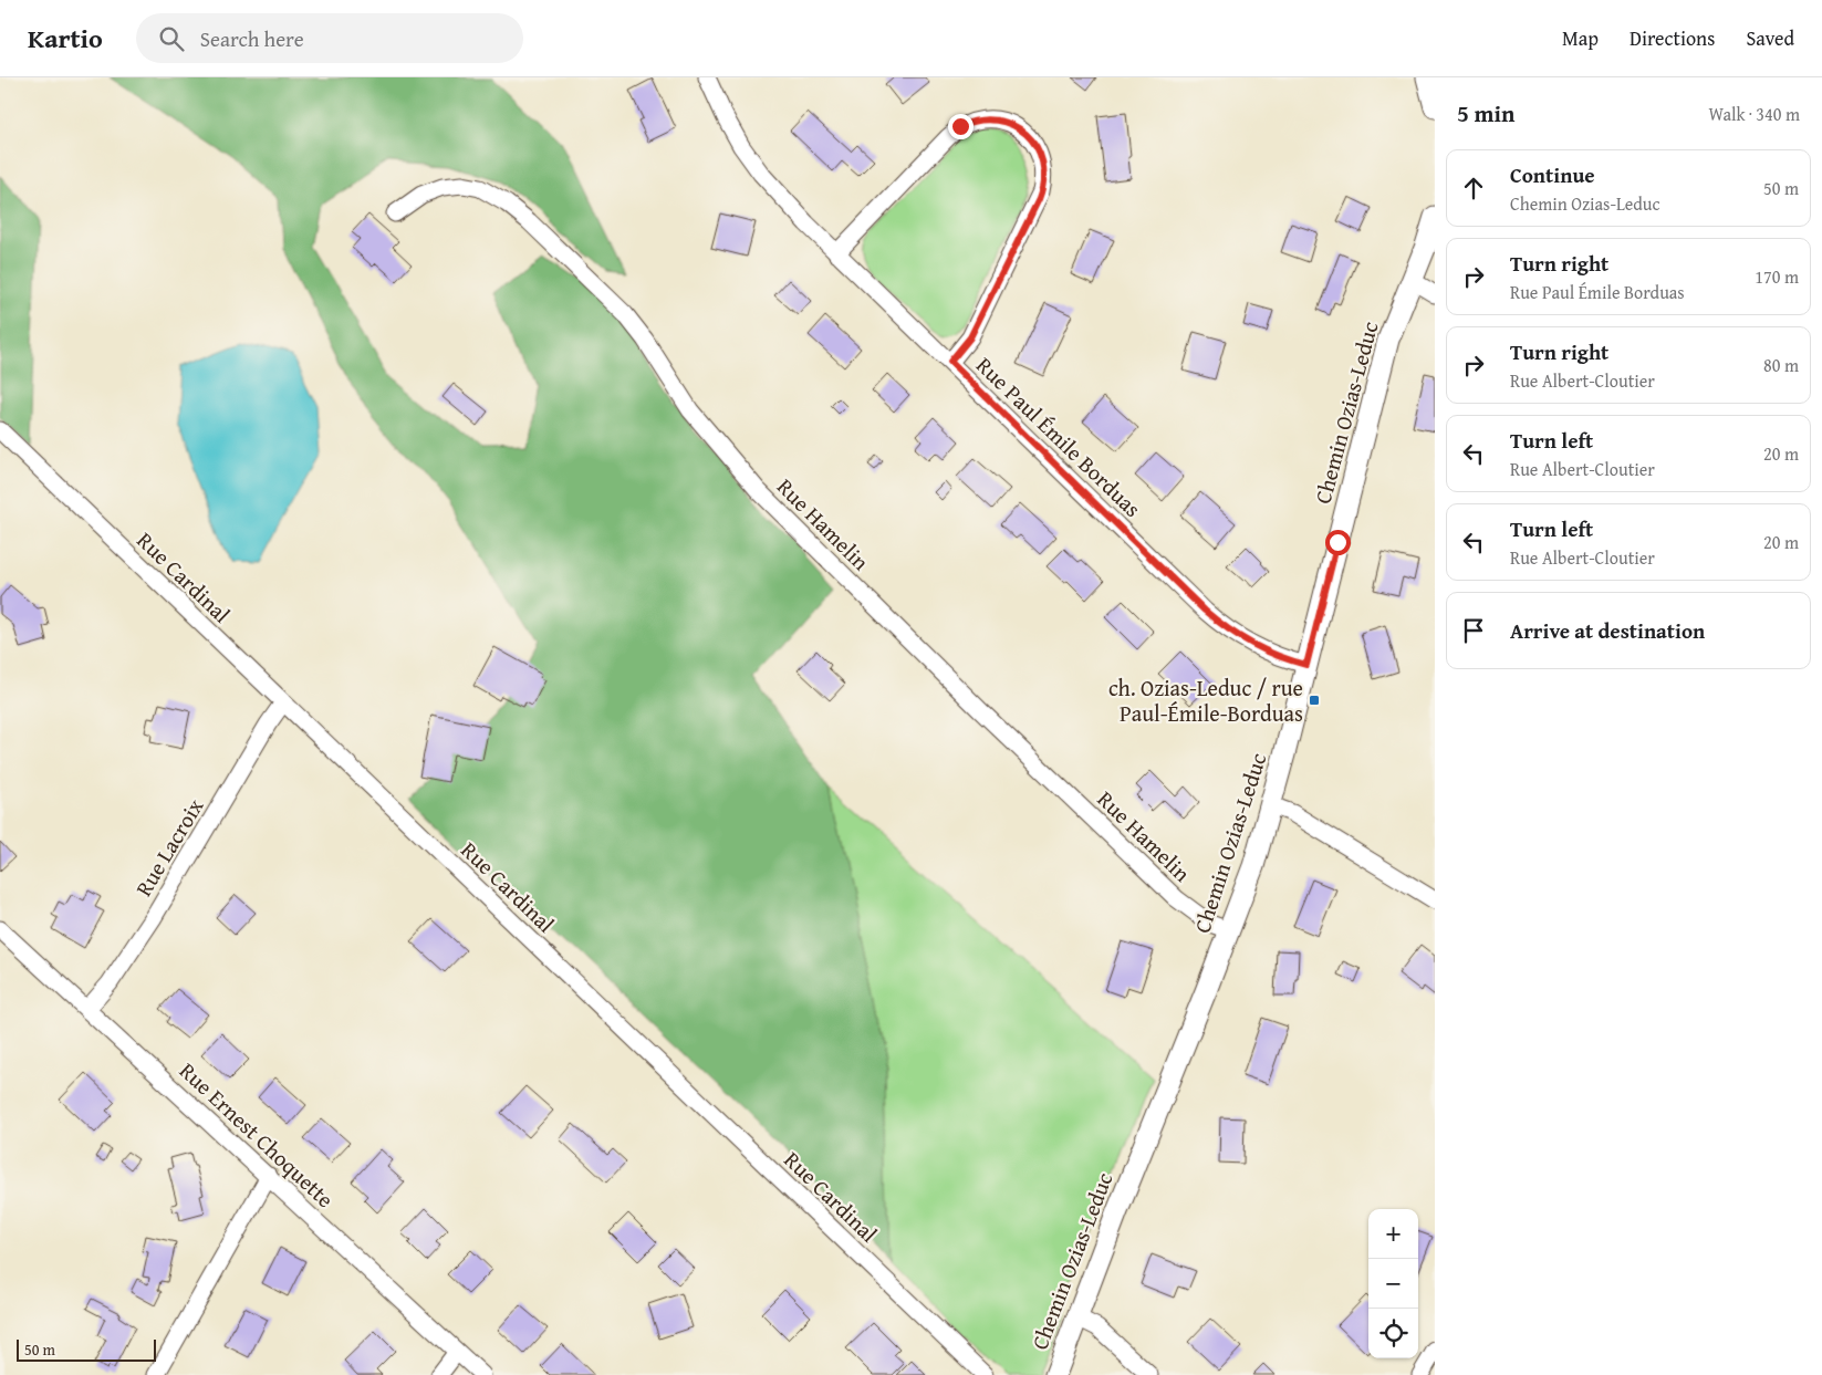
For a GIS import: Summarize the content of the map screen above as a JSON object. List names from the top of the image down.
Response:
{
  "streets": {
    "street": [
      "Chemin Ozias-Leduc",
      "Rue Paul Émile Borduas",
      "Rue Hamelin",
      "Rue Cardinal",
      "Rue Lacroix",
      "Rue Ernest Choquette"
    ]
  },
  "crossings": [
    ["Chemin Ozias-Leduc", "Rue Paul Émile Borduas"],
    ["Chemin Ozias-Leduc", "Rue Hamelin"],
    ["Rue Cardinal", "Rue Lacroix"],
    ["Rue Lacroix", "Rue Ernest Choquette"]
  ],
  "places": {
    "transit": ["ch. Ozias-Leduc / rue Paul-Émile-Borduas"]
  },
  "scale_bar": "50 m",
  "page": {
    "header": "Kartio",
    "search": "Search here",
    "nav": ["Map", "Directions", "Saved"],
    "heading": ["5 min", "Walk · 340 m"],
    "list": [
      ["Continue", "Chemin Ozias-Leduc", "50 m"],
      ["Turn right", "Rue Paul Émile Borduas", "170 m"],
      ["Turn right", "Rue Albert-Cloutier", "80 m"],
      ["Turn left", "Rue Albert-Cloutier", "20 m"],
      ["Turn left", "Rue Albert-Cloutier", "20 m"],
      "Arrive at destination"
    ],
    "map_buttons": ["+", "−"],
    "scale": "50 m"
  }
}
